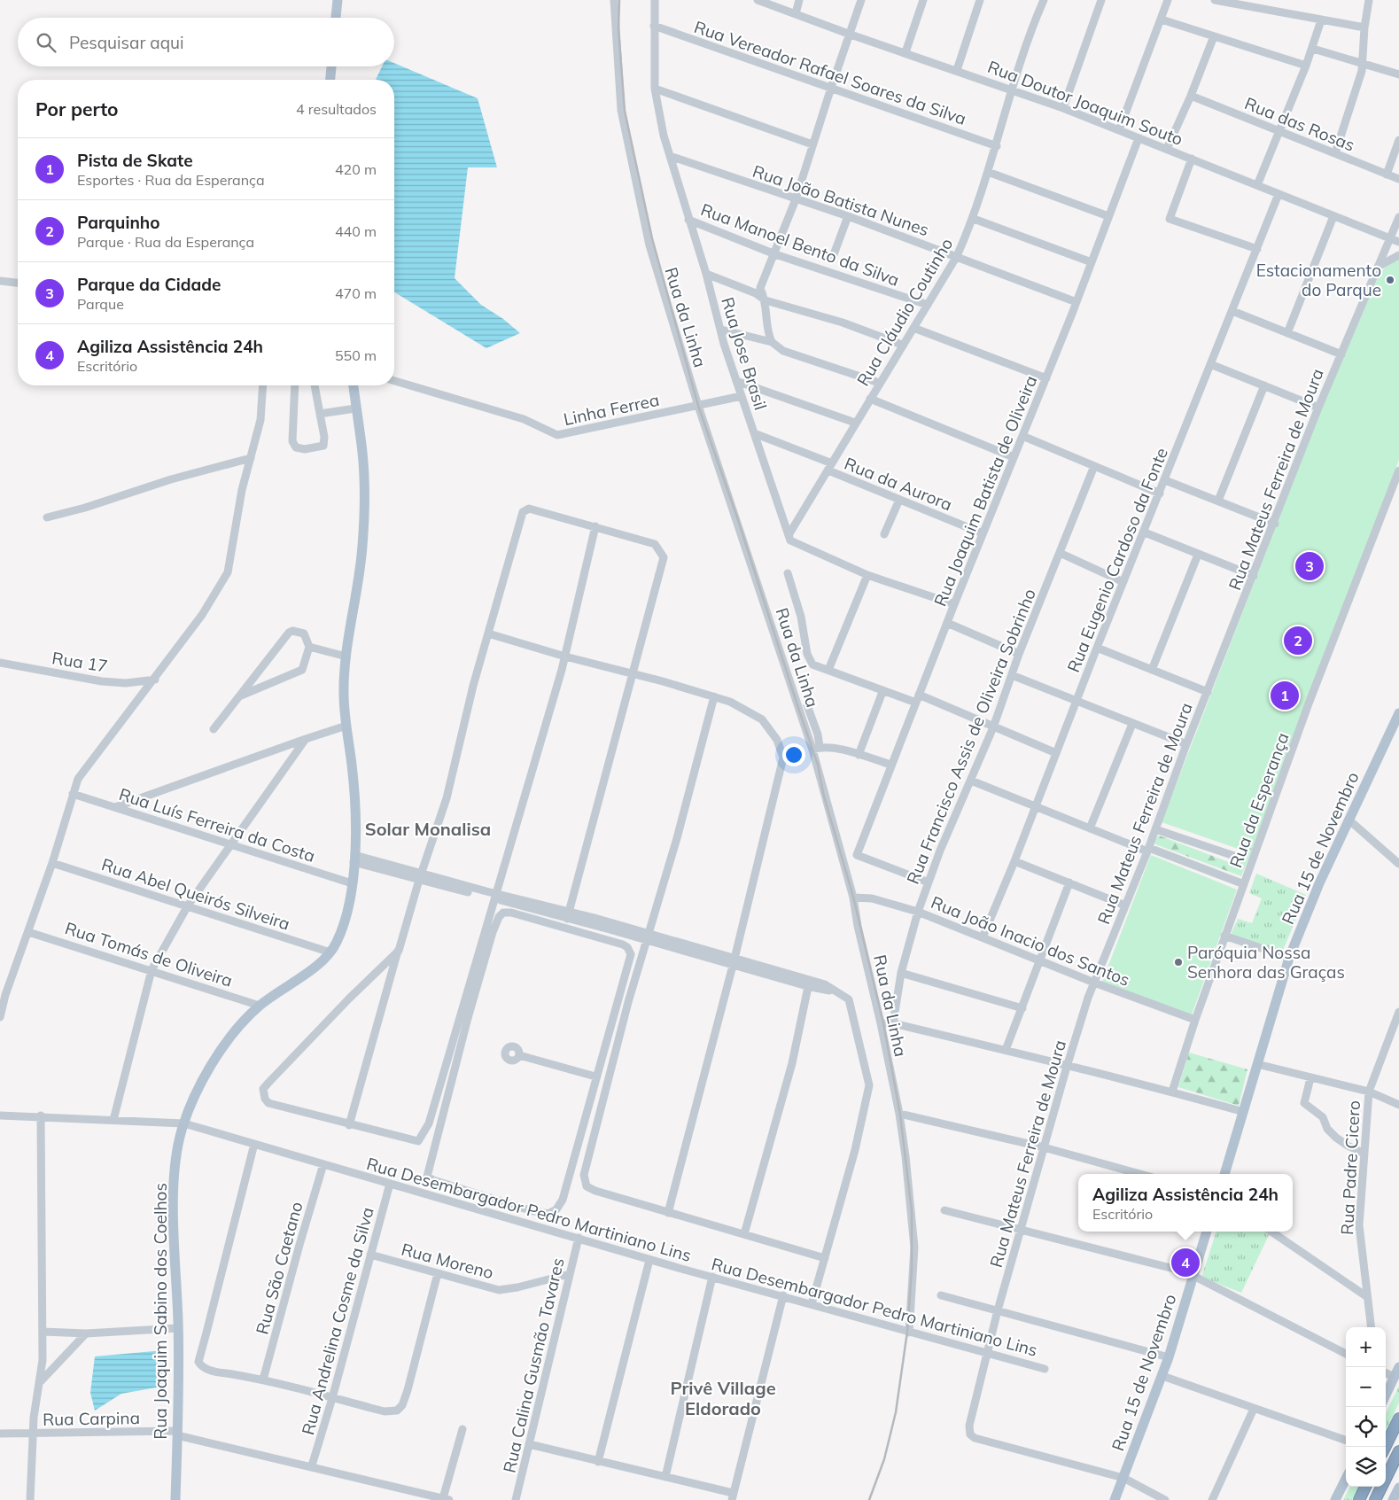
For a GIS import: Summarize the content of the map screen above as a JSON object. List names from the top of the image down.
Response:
{
  "streets": {
    "main road": ["Rua 15 de Novembro", "Rua Joaquim Sabino dos Coelhos"],
    "street": [
      "Rua Vereador Rafael Soares da Silva",
      "Rua Doutor Joaquim Souto",
      "Rua das Rosas",
      "Rua João Batista Nunes",
      "Rua Manoel Bento da Silva",
      "Rua Cláudio Coutinho",
      "Rua da Linha",
      "Rua Jose Brasil",
      "Linha Ferrea",
      "Rua Mateus Ferreira de Moura",
      "Rua da Aurora",
      "Rua Joaquim Batista de Oliveira",
      "Rua Eugenio Cardoso da Fonte",
      "Rua 17",
      "Rua Francisco Assis de Oliveira Sobrinho",
      "Rua da Esperança",
      "Rua Luís Ferreira da Costa",
      "Rua Abel Queirós Silveira",
      "Rua João Inacio dos Santos",
      "Rua Tomás de Oliveira",
      "Rua Padre Cicero",
      "Rua Desembargador Pedro Martiniano Lins",
      "Rua Moreno",
      "Rua São Caetano",
      "Rua Andrelina Cosme da Silva",
      "Rua Calina Gusmão Tavares",
      "Rua Carpina"
    ]
  },
  "crossings": [
    ["Rua Vereador Rafael Soares da Silva", "Rua Cláudio Coutinho"],
    ["Rua Vereador Rafael Soares da Silva", "Rua Jose Brasil"],
    ["Rua Doutor Joaquim Souto", "Rua Cláudio Coutinho"],
    ["Rua Doutor Joaquim Souto", "Rua Mateus Ferreira de Moura"],
    ["Rua Doutor Joaquim Souto", "Rua Joaquim Batista de Oliveira"],
    ["Rua Doutor Joaquim Souto", "Rua Eugenio Cardoso da Fonte"],
    ["Rua João Batista Nunes", "Rua Cláudio Coutinho"],
    ["Rua João Batista Nunes", "Rua Jose Brasil"],
    ["Rua João Batista Nunes", "Rua Joaquim Batista de Oliveira"],
    ["Rua Manoel Bento da Silva", "Rua Cláudio Coutinho"],
    ["Rua Manoel Bento da Silva", "Rua Jose Brasil"],
    ["Rua Cláudio Coutinho", "Rua Jose Brasil"],
    ["Rua Cláudio Coutinho", "Rua da Aurora"],
    ["Rua da Linha", "Linha Ferrea"],
    ["Rua da Linha", "Rua João Inacio dos Santos"],
    ["Rua da Linha", "Rua Desembargador Pedro Martiniano Lins"],
    ["Rua Jose Brasil", "Linha Ferrea"],
    ["Rua Jose Brasil", "Rua da Aurora"],
    ["Rua Mateus Ferreira de Moura", "Rua 15 de Novembro"],
    ["Rua Mateus Ferreira de Moura", "Rua João Inacio dos Santos"],
    ["Rua Mateus Ferreira de Moura", "Rua Desembargador Pedro Martiniano Lins"],
    ["Rua da Aurora", "Rua Joaquim Batista de Oliveira"],
    ["Rua Joaquim Batista de Oliveira", "Rua Francisco Assis de Oliveira Sobrinho"],
    ["Rua Eugenio Cardoso da Fonte", "Rua João Inacio dos Santos"],
    ["Rua Francisco Assis de Oliveira Sobrinho", "Rua João Inacio dos Santos"],
    ["Rua da Esperança", "Rua João Inacio dos Santos"],
    ["Rua Abel Queirós Silveira", "Rua Joaquim Sabino dos Coelhos"],
    ["Rua Tomás de Oliveira", "Rua Joaquim Sabino dos Coelhos"],
    ["Rua Desembargador Pedro Martiniano Lins", "Rua São Caetano"],
    ["Rua Desembargador Pedro Martiniano Lins", "Rua Joaquim Sabino dos Coelhos"],
    ["Rua Desembargador Pedro Martiniano Lins", "Rua Andrelina Cosme da Silva"],
    ["Rua Desembargador Pedro Martiniano Lins", "Rua Calina Gusmão Tavares"],
    ["Rua Moreno", "Rua Andrelina Cosme da Silva"],
    ["Rua Moreno", "Rua Calina Gusmão Tavares"],
    ["Rua Joaquim Sabino dos Coelhos", "Rua Carpina"],
    ["Rua Andrelina Cosme da Silva", "Rua Carpina"]
  ],
  "districts": ["Solar Monalisa", "Privê Village Eldorado"],
  "places": ["Estacionamento do Parque", "Paróquia Nossa Senhora das Graças"],
  "page": {
    "search": "Pesquisar aqui",
    "heading": ["Por perto", "4 resultados"],
    "list": [
      {
        "mark": "1",
        "name": "Pista de Skate",
        "note": "Esportes · Rua da Esperança",
        "value": "420 m"
      },
      {
        "mark": "2",
        "name": "Parquinho",
        "note": "Parque · Rua da Esperança",
        "value": "440 m"
      },
      {
        "mark": "3",
        "name": "Parque da Cidade",
        "note": "Parque",
        "value": "470 m"
      },
      {
        "mark": "4",
        "name": "Agiliza Assistência 24h",
        "note": "Escritório",
        "value": "550 m"
      }
    ],
    "pins": [
      "3",
      "2",
      "1",
      "4"
    ],
    "popup": ["Agiliza Assistência 24h", "Escritório"],
    "map_buttons": ["+", "−"]
  }
}
